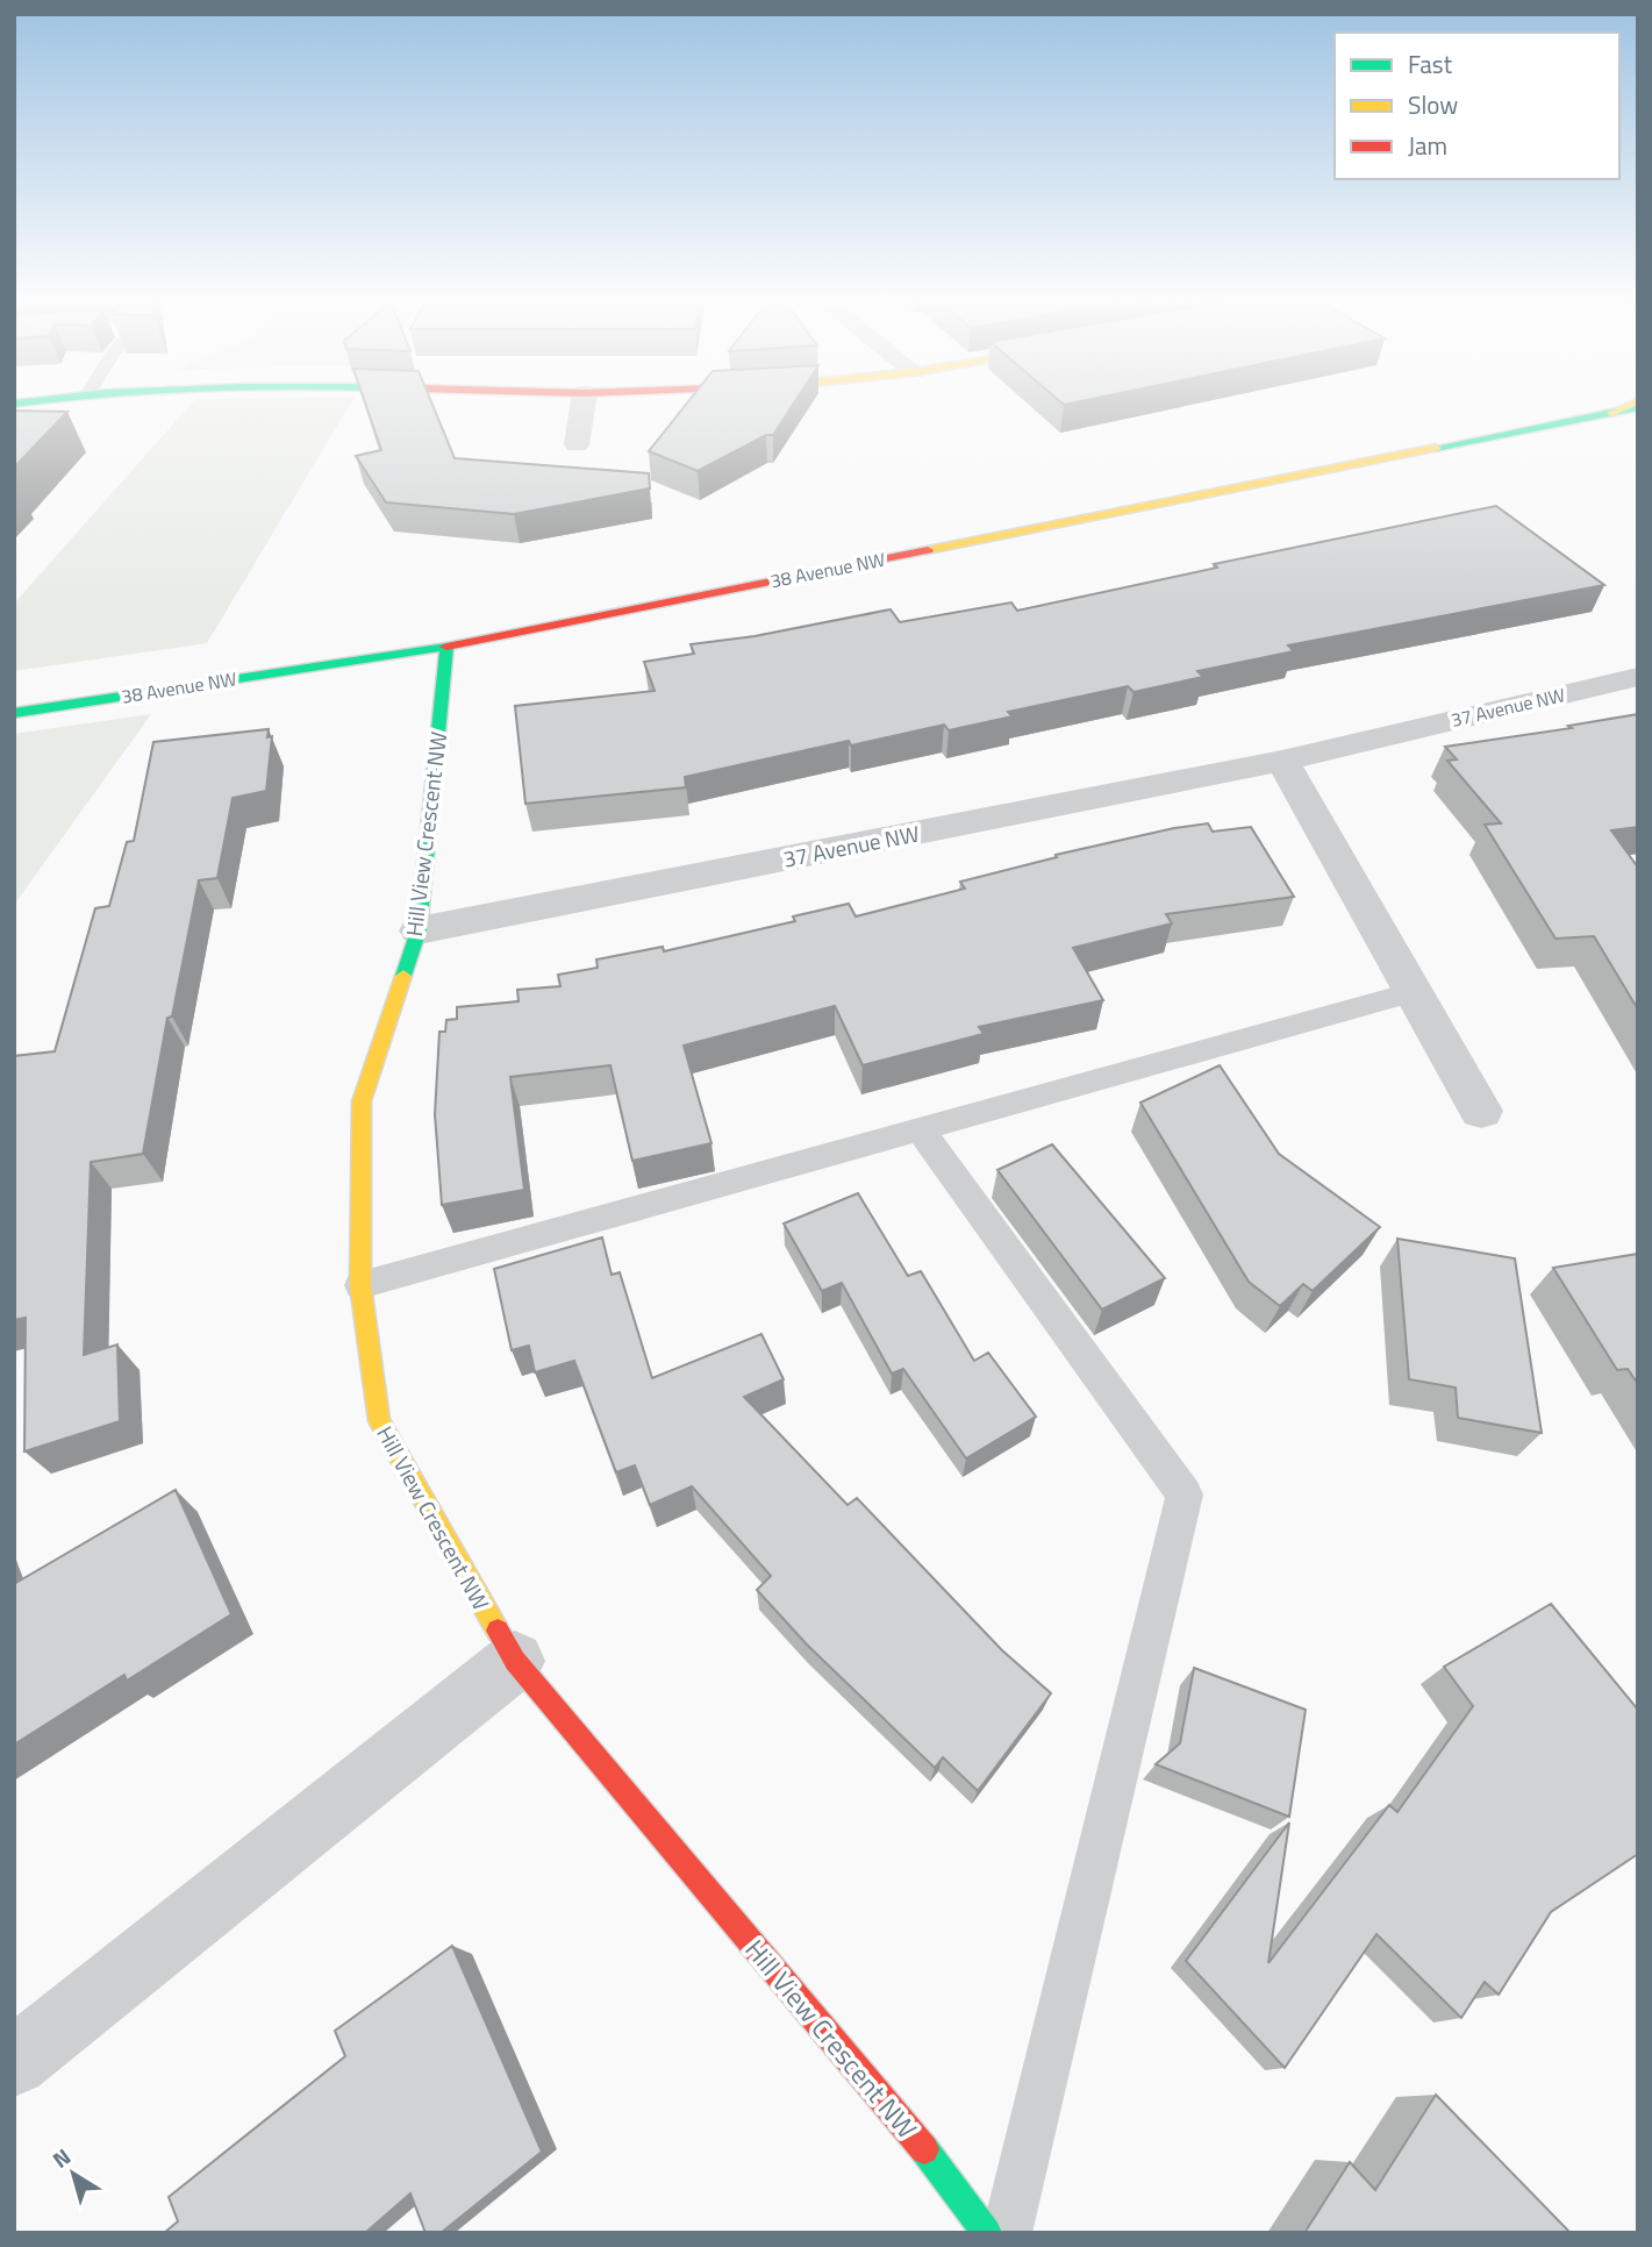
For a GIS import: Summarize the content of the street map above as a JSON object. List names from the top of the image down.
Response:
{
  "streets": {
    "street": ["38 Avenue NW", "37 Avenue NW", "Hill View Crescent NW"]
  },
  "crossings": [
    ["38 Avenue NW", "Hill View Crescent NW"],
    ["37 Avenue NW", "Hill View Crescent NW"]
  ],
  "legend": ["Fast", "Slow", "Jam"],
  "north": "top left"
}
